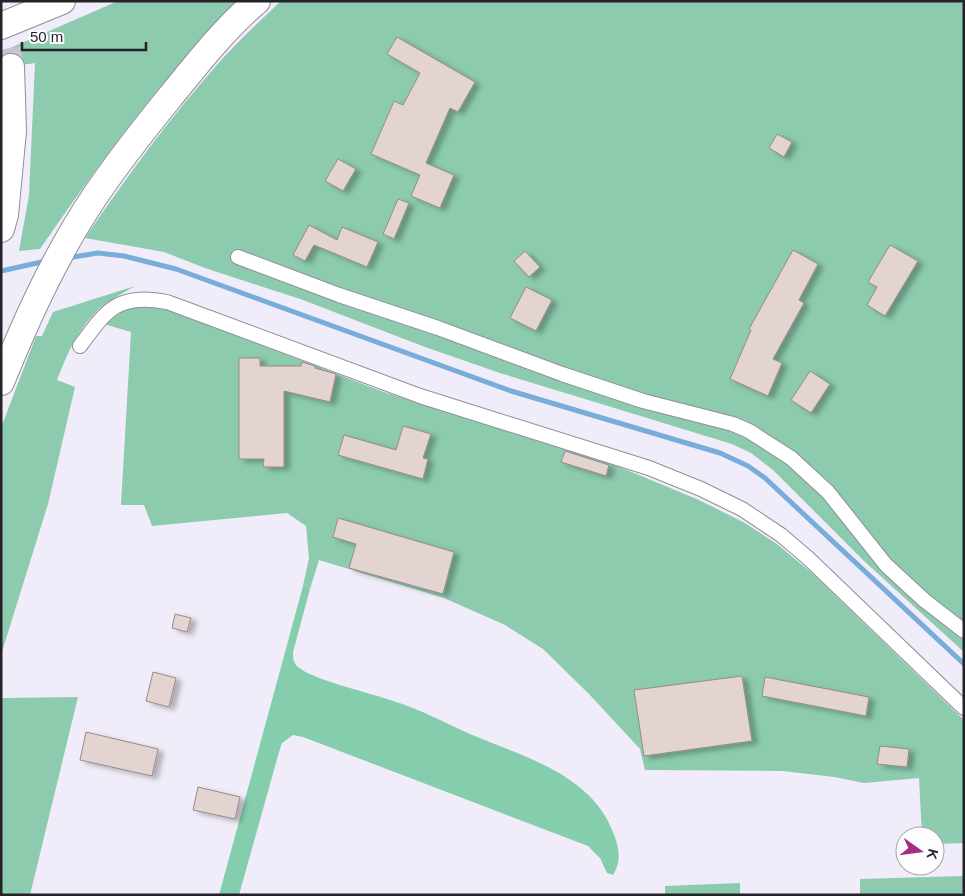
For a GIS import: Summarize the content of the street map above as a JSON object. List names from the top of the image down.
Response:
{
  "scale_bar": "50 m",
  "north": "right"
}
